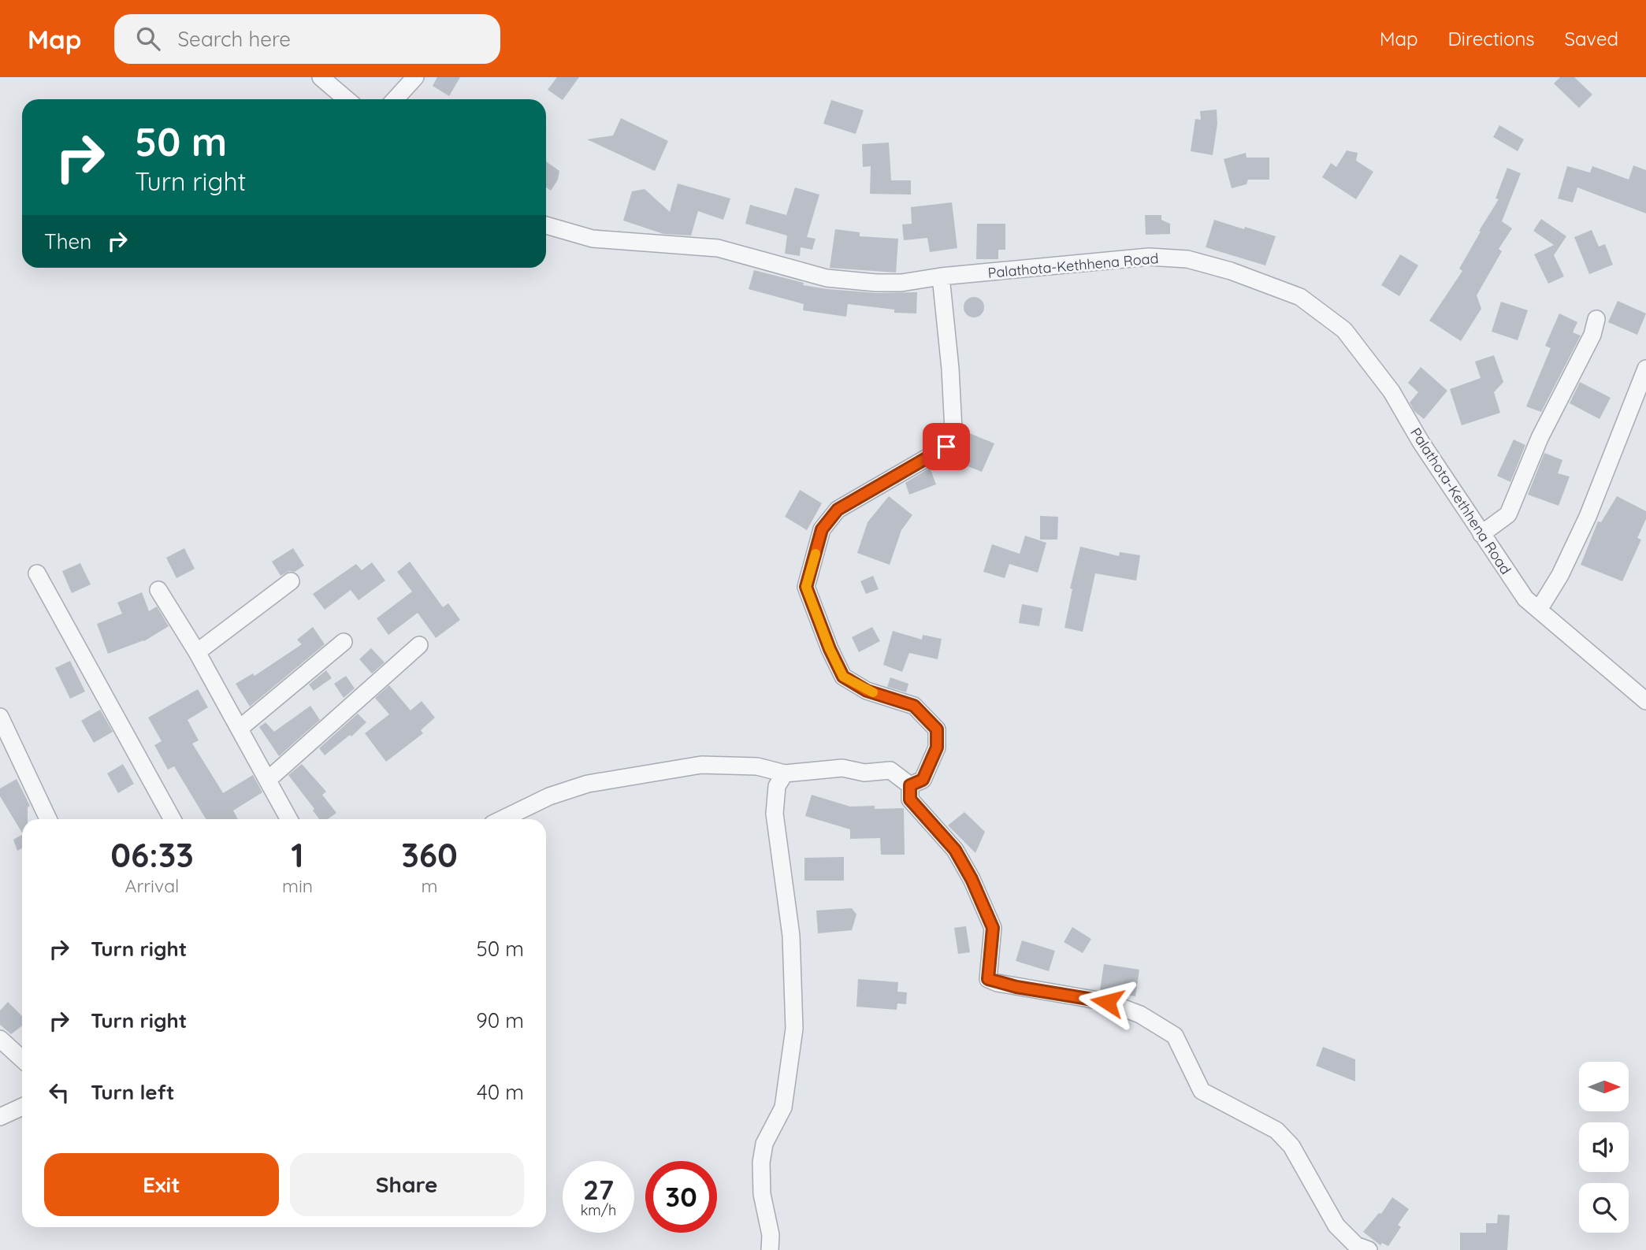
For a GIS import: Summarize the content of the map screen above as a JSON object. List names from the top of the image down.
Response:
{
  "streets": {
    "street": ["Palathota-Kethhena Road"]
  },
  "north": "right",
  "page": {
    "header": "Map",
    "search": "Search here",
    "nav": ["Map", "Directions", "Saved"],
    "turn": ["50 m", "Turn right"],
    "then": "Then",
    "eta": [
      "06:33",
      "Arrival",
      "1",
      "min",
      "360",
      "m"
    ],
    "list": [
      {
        "name": "Turn right",
        "value": "50 m"
      },
      {
        "name": "Turn right",
        "value": "90 m"
      },
      {
        "name": "Turn left",
        "value": "40 m"
      }
    ],
    "buttons": ["Exit", "Share"],
    "speed": "27 km/h",
    "limit": "30"
  }
}
